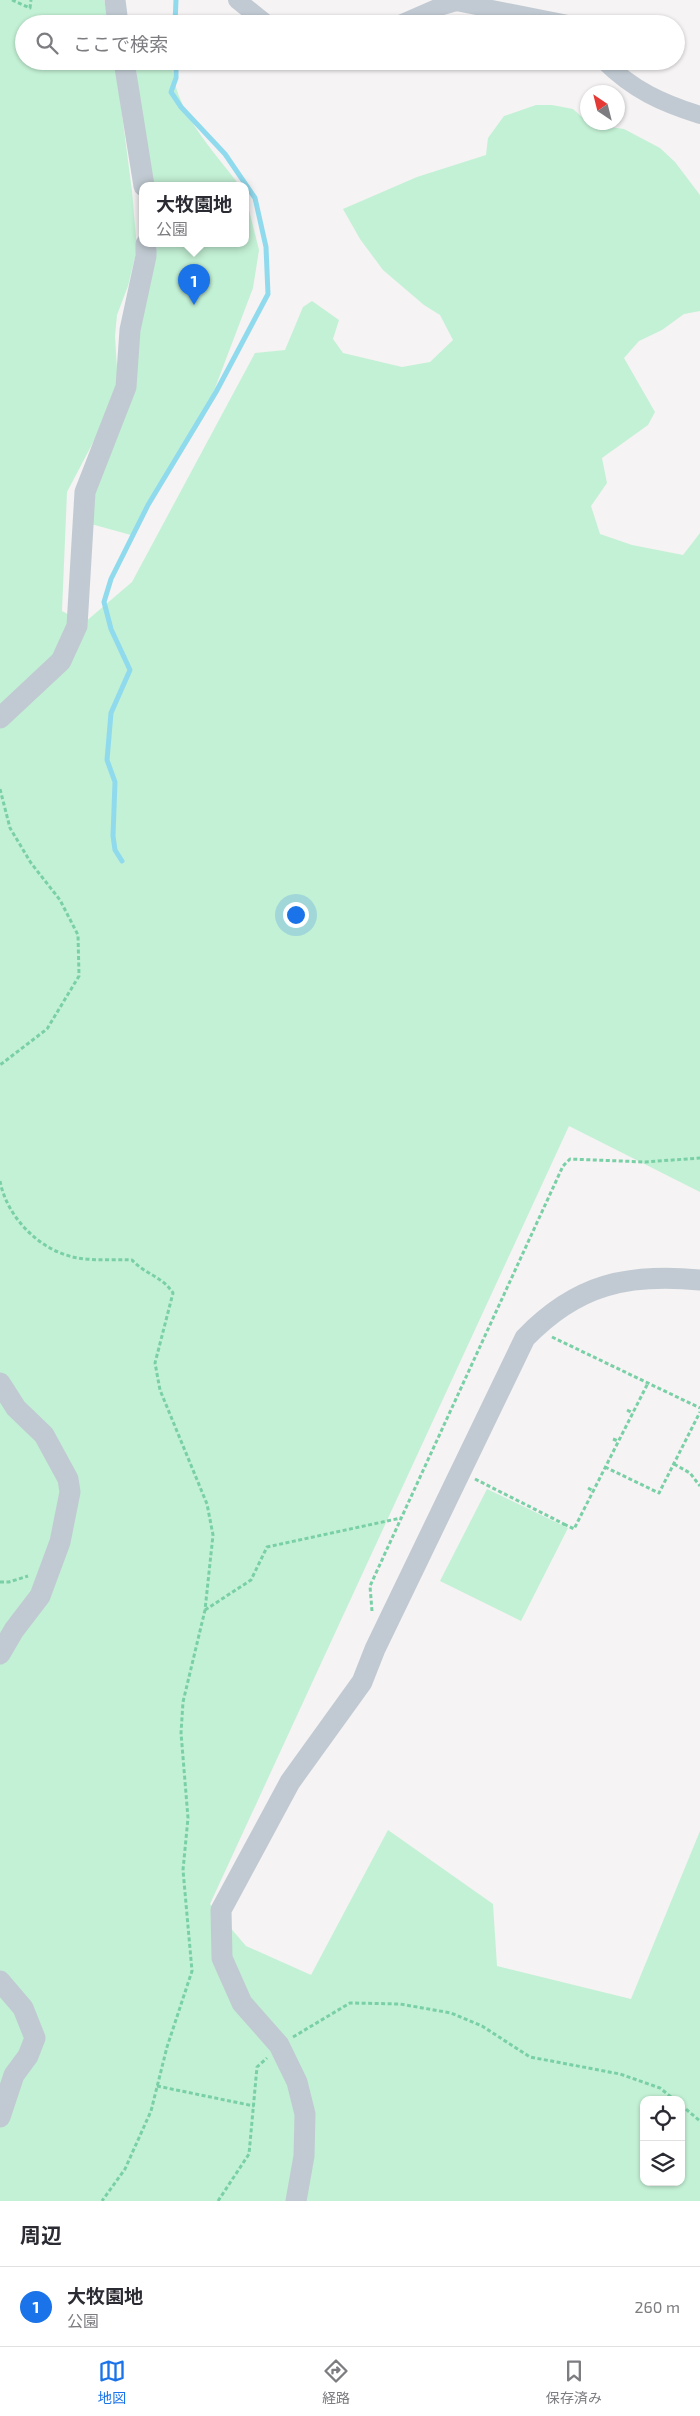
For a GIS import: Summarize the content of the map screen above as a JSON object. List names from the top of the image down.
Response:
{
  "north": "top left",
  "page": {
    "search": "ここで検索",
    "popup": ["大牧園地", "公園"],
    "pins": "1",
    "heading": "周辺",
    "list": [
      {
        "mark": "1",
        "name": "大牧園地",
        "note": "公園",
        "value": "260 m"
      }
    ],
    "nav": ["地図", "経路", "保存済み"]
  }
}
